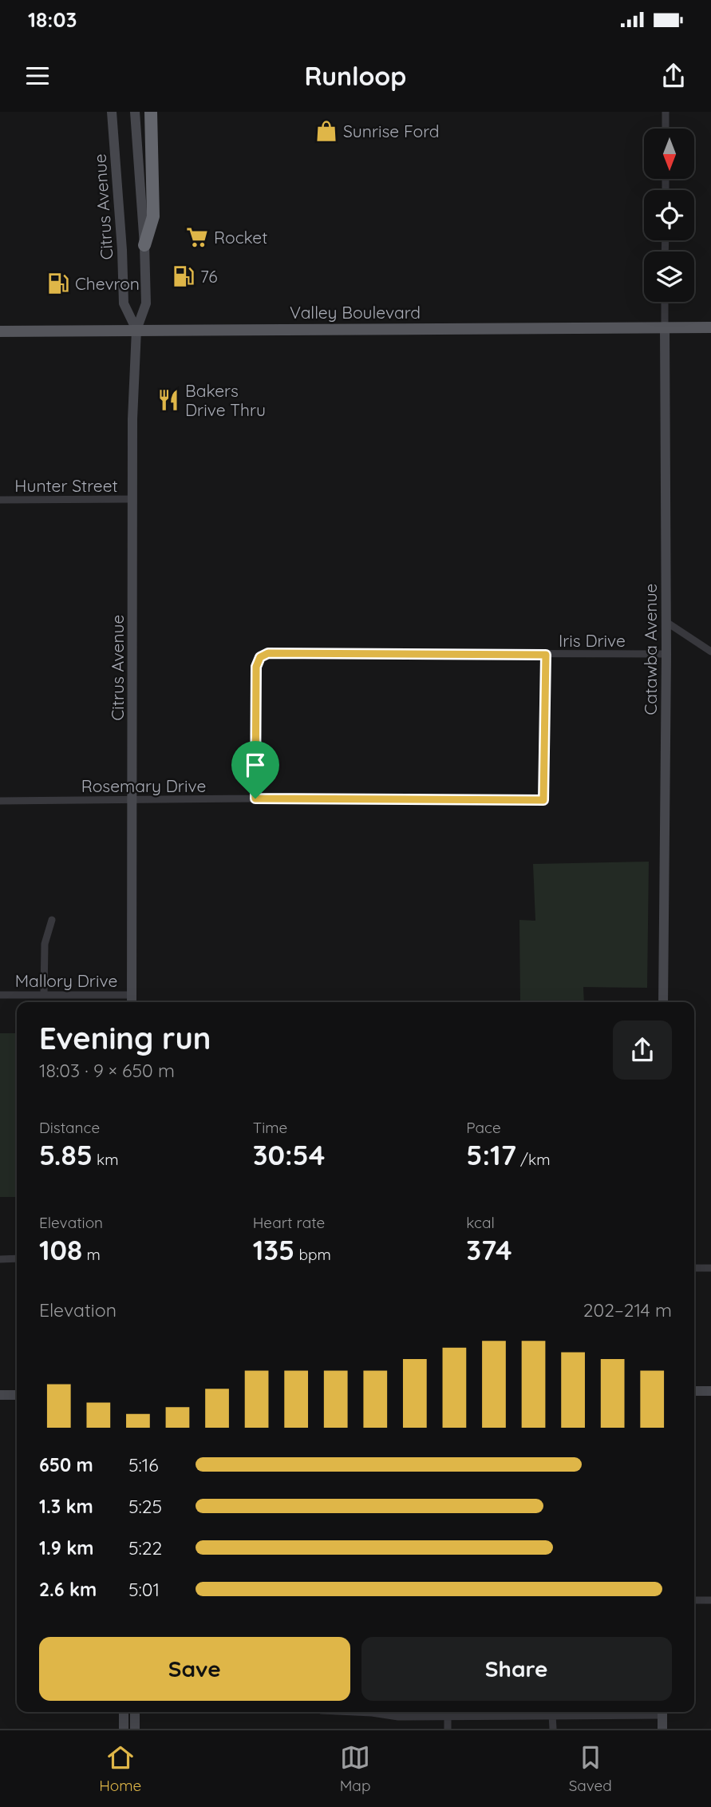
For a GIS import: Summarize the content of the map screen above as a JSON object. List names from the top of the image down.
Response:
{
  "streets": {
    "main road": ["Citrus Avenue", "Valley Boulevard", "Catawba Avenue"],
    "street": [
      "Hunter Street",
      "Iris Drive",
      "Rosemary Drive",
      "Mallory Drive"
    ]
  },
  "crossings": [
    ["Citrus Avenue", "Valley Boulevard"],
    ["Citrus Avenue", "Hunter Street"],
    ["Citrus Avenue", "Rosemary Drive"],
    ["Citrus Avenue", "Mallory Drive"],
    ["Valley Boulevard", "Catawba Avenue"],
    ["Iris Drive", "Catawba Avenue"],
    ["Iris Drive", "Rosemary Drive"]
  ],
  "places": {
    "shop": ["Sunrise Ford"],
    "supermarket": ["Rocket"],
    "fuel station": ["76", "Chevron"],
    "restaurant": ["Bakers Drive Thru"]
  },
  "north": "bottom",
  "page": {
    "status": "18:03",
    "header": "Runloop",
    "heading": ["Evening run", "18:03 · 9 × 650 m"],
    "stats": [
      ["Distance", "5.85 km"],
      ["Time", "30:54"],
      ["Pace", "5:17 /km"],
      ["Elevation", "108 m"],
      ["Heart rate", "135 bpm"],
      ["kcal", "374"]
    ],
    "chart": ["Elevation", "202–214 m"],
    "list": [
      {
        "name": "650 m",
        "note": "5:16"
      },
      {
        "name": "1.3 km",
        "note": "5:25"
      },
      {
        "name": "1.9 km",
        "note": "5:22"
      },
      {
        "name": "2.6 km",
        "note": "5:01"
      }
    ],
    "buttons": ["Save", "Share"],
    "tabs": ["Home", "Map", "Saved"]
  }
}
